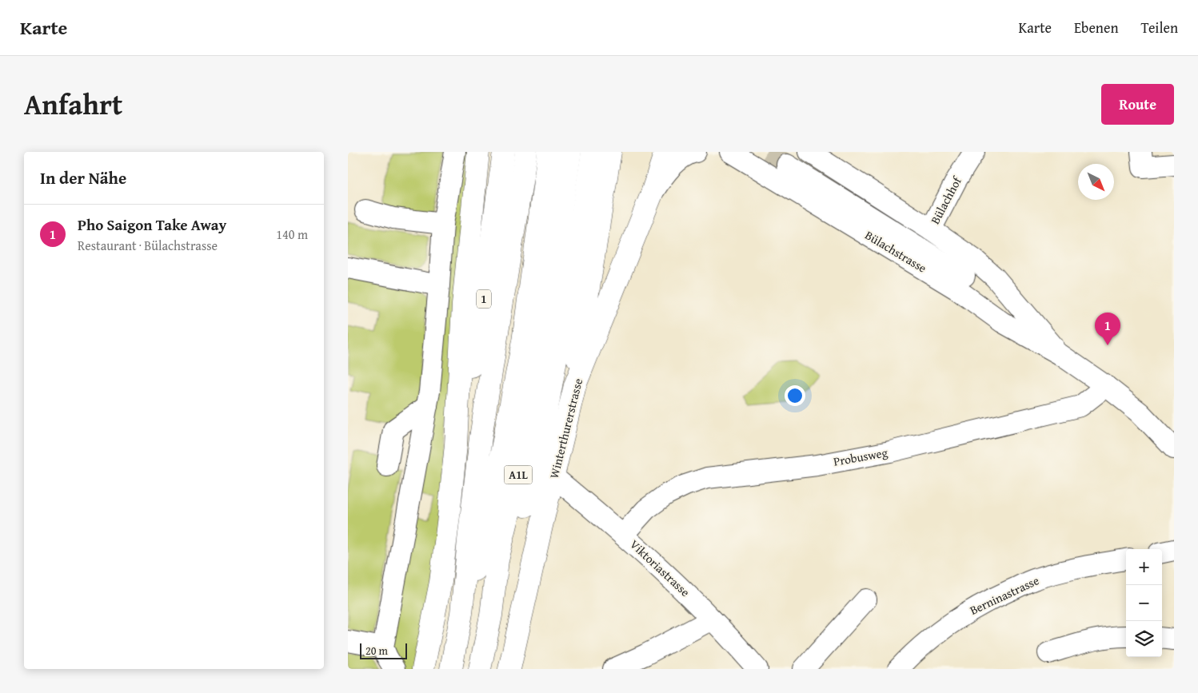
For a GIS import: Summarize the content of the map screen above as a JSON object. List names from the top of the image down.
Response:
{
  "streets": {
    "main road": ["1", "Winterthurerstrasse", "A1L"],
    "street": [
      "Bülachhof",
      "Bülachstrasse",
      "Probusweg",
      "Viktoriastrasse",
      "Berninastrasse"
    ]
  },
  "crossings": [
    ["Bülachhof", "Bülachstrasse"],
    ["Bülachstrasse", "Probusweg"],
    ["Winterthurerstrasse", "Viktoriastrasse"],
    ["Probusweg", "Viktoriastrasse"]
  ],
  "scale_bar": "20 m",
  "north": "bottom right",
  "page": {
    "header": "Karte",
    "nav": ["Karte", "Ebenen", "Teilen"],
    "title": "Anfahrt",
    "buttons": "Route",
    "heading": "In der Nähe",
    "list": [
      {
        "mark": "1",
        "name": "Pho Saigon Take Away",
        "note": "Restaurant · Bülachstrasse",
        "value": "140 m"
      }
    ],
    "pins": "1",
    "map_buttons": ["+", "−"],
    "scale": "20 m"
  }
}
